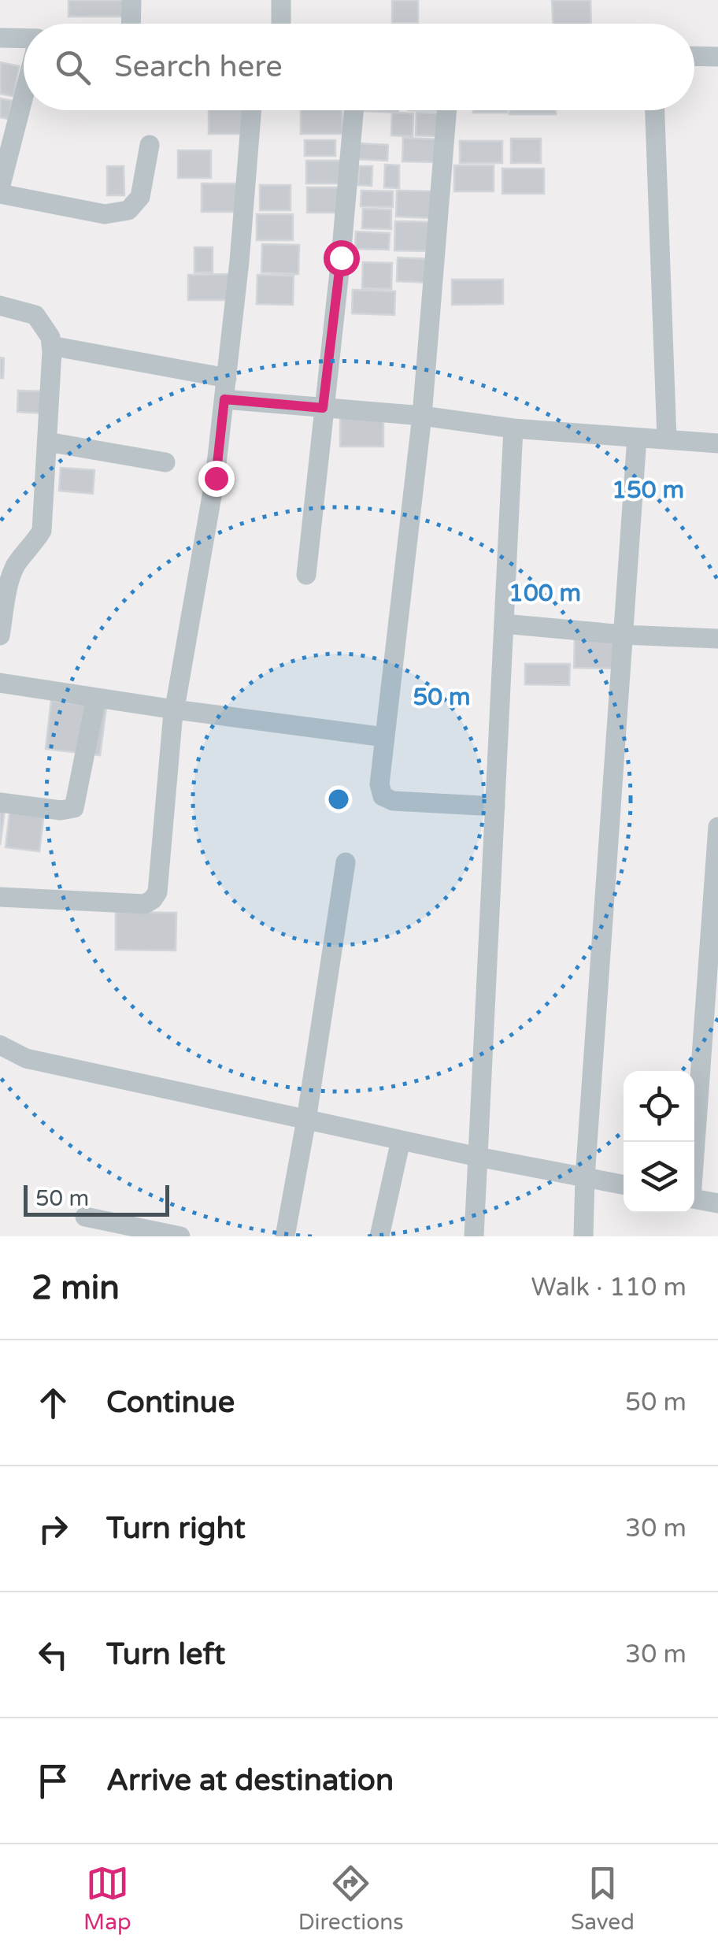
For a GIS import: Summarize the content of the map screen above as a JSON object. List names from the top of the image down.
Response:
{
  "scale_bar": "50 m",
  "page": {
    "search": "Search here",
    "scale": "50 m",
    "heading": ["2 min", "Walk · 110 m"],
    "list": [
      ["Continue", "50 m"],
      ["Turn right", "30 m"],
      ["Turn left", "30 m"],
      "Arrive at destination"
    ],
    "nav": ["Map", "Directions", "Saved"]
  },
  "rings": ["150 m", "100 m", "50 m"]
}
